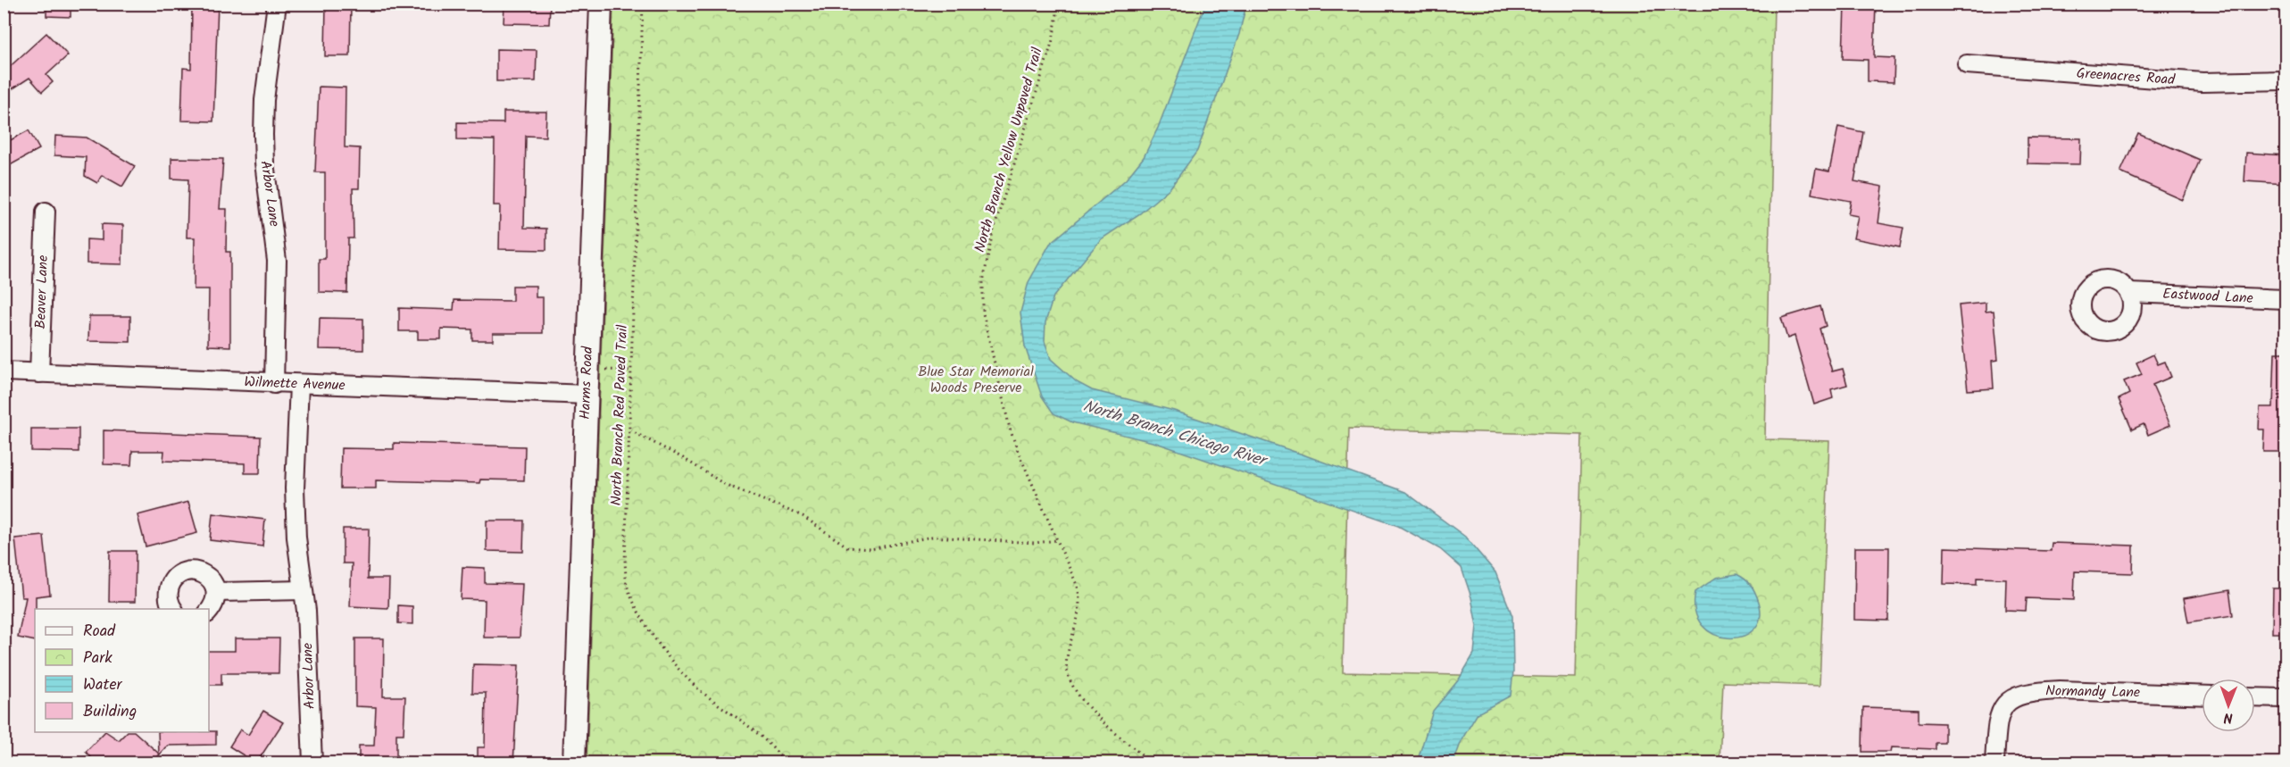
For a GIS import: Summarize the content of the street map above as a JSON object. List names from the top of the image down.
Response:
{
  "streets": {
    "main road": ["Harms Road"],
    "street": [
      "Greenacres Road",
      "Arbor Lane",
      "Beaver Lane",
      "Eastwood Lane",
      "Wilmette Avenue",
      "Normandy Lane"
    ],
    "path": ["North Branch Yellow Unpaved Trail", "North Branch Red Paved Trail"]
  },
  "crossings": [
    ["Arbor Lane", "Wilmette Avenue"],
    ["Beaver Lane", "Wilmette Avenue"],
    ["Harms Road", "Wilmette Avenue"]
  ],
  "water": ["North Branch Chicago River"],
  "parks": ["Blue Star Memorial Woods Preserve"],
  "legend": [
    "Road",
    "Park",
    "Water",
    "Building"
  ],
  "north": "bottom"
}
